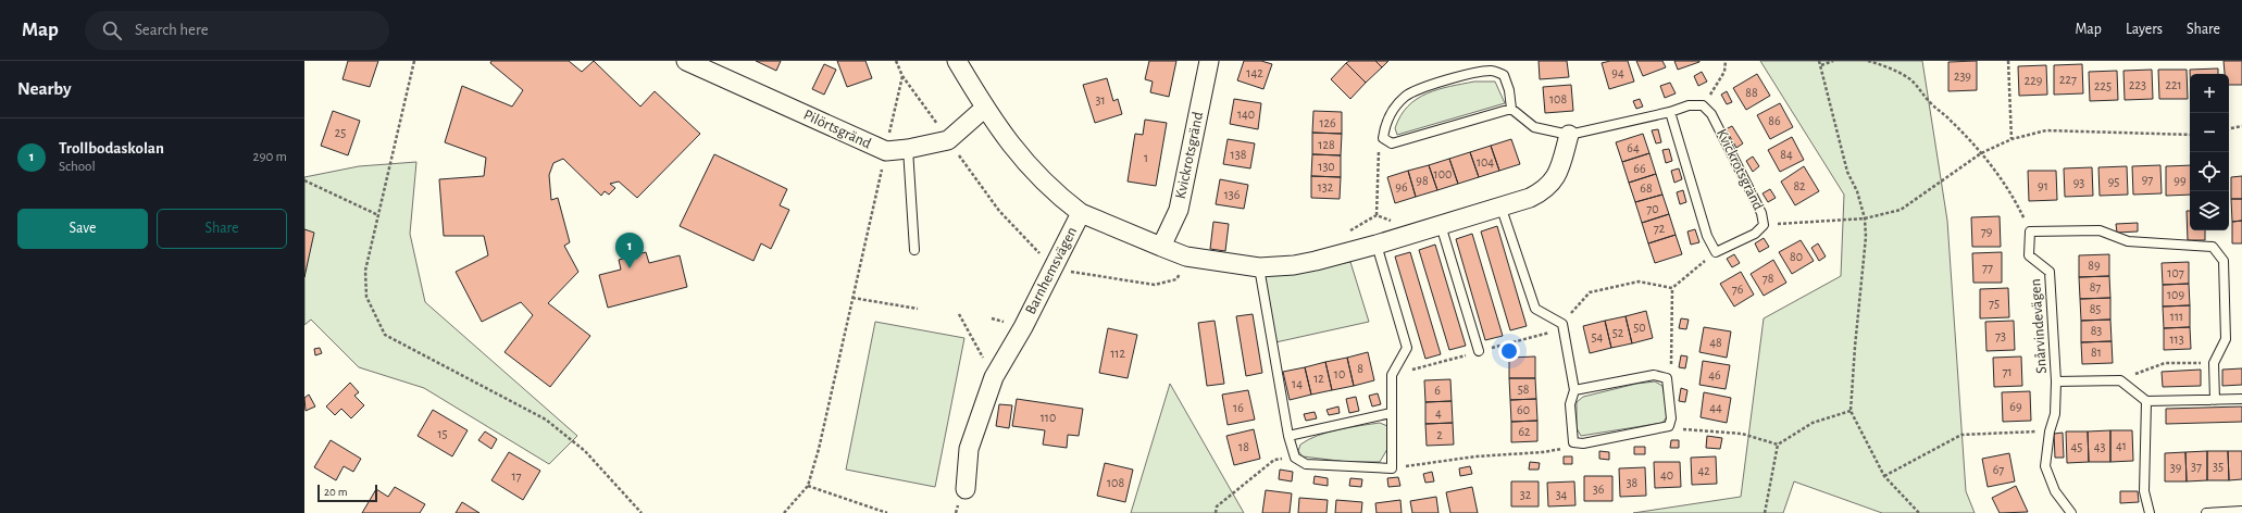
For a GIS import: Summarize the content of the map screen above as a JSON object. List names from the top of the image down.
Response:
{
  "streets": {
    "street": ["Pilörtsgränd", "Kvickrotsgränd", "Barnhemsvägen"],
    "lane": ["Snårvindevägen"]
  },
  "crossings": [
    ["Pilörtsgränd", "Barnhemsvägen"]
  ],
  "house_numbers": [
    "142",
    "94",
    "239",
    "227",
    "229",
    "223",
    "221",
    "225",
    "88",
    "108",
    "31",
    "140",
    "86",
    "126",
    "25",
    "128",
    "64",
    "138",
    "84",
    "1",
    "104",
    "130",
    "66",
    "100",
    "97",
    "98",
    "99",
    "95",
    "93",
    "82",
    "91",
    "132",
    "96",
    "68",
    "136",
    "70",
    "72",
    "79",
    "80",
    "89",
    "77",
    "107",
    "78",
    "87",
    "76",
    "109",
    "75",
    "85",
    "111",
    "50",
    "83",
    "52",
    "73",
    "54",
    "113",
    "48",
    "81",
    "112",
    "8",
    "71",
    "10",
    "46",
    "12",
    "14",
    "58",
    "6",
    "69",
    "16",
    "44",
    "60",
    "4",
    "110",
    "62",
    "15",
    "2",
    "41",
    "18",
    "45",
    "43",
    "37",
    "35",
    "39",
    "67",
    "42",
    "40",
    "17",
    "108",
    "38",
    "36",
    "32",
    "34"
  ],
  "scale_bar": "20 m",
  "page": {
    "header": "Map",
    "search": "Search here",
    "nav": ["Map", "Layers", "Share"],
    "heading": "Nearby",
    "map_buttons": ["+", "−"],
    "list": [
      {
        "mark": "1",
        "name": "Trollbodaskolan",
        "note": "School",
        "value": "290 m"
      }
    ],
    "buttons": ["Save", "Share"],
    "pins": "1",
    "scale": "20 m"
  }
}
